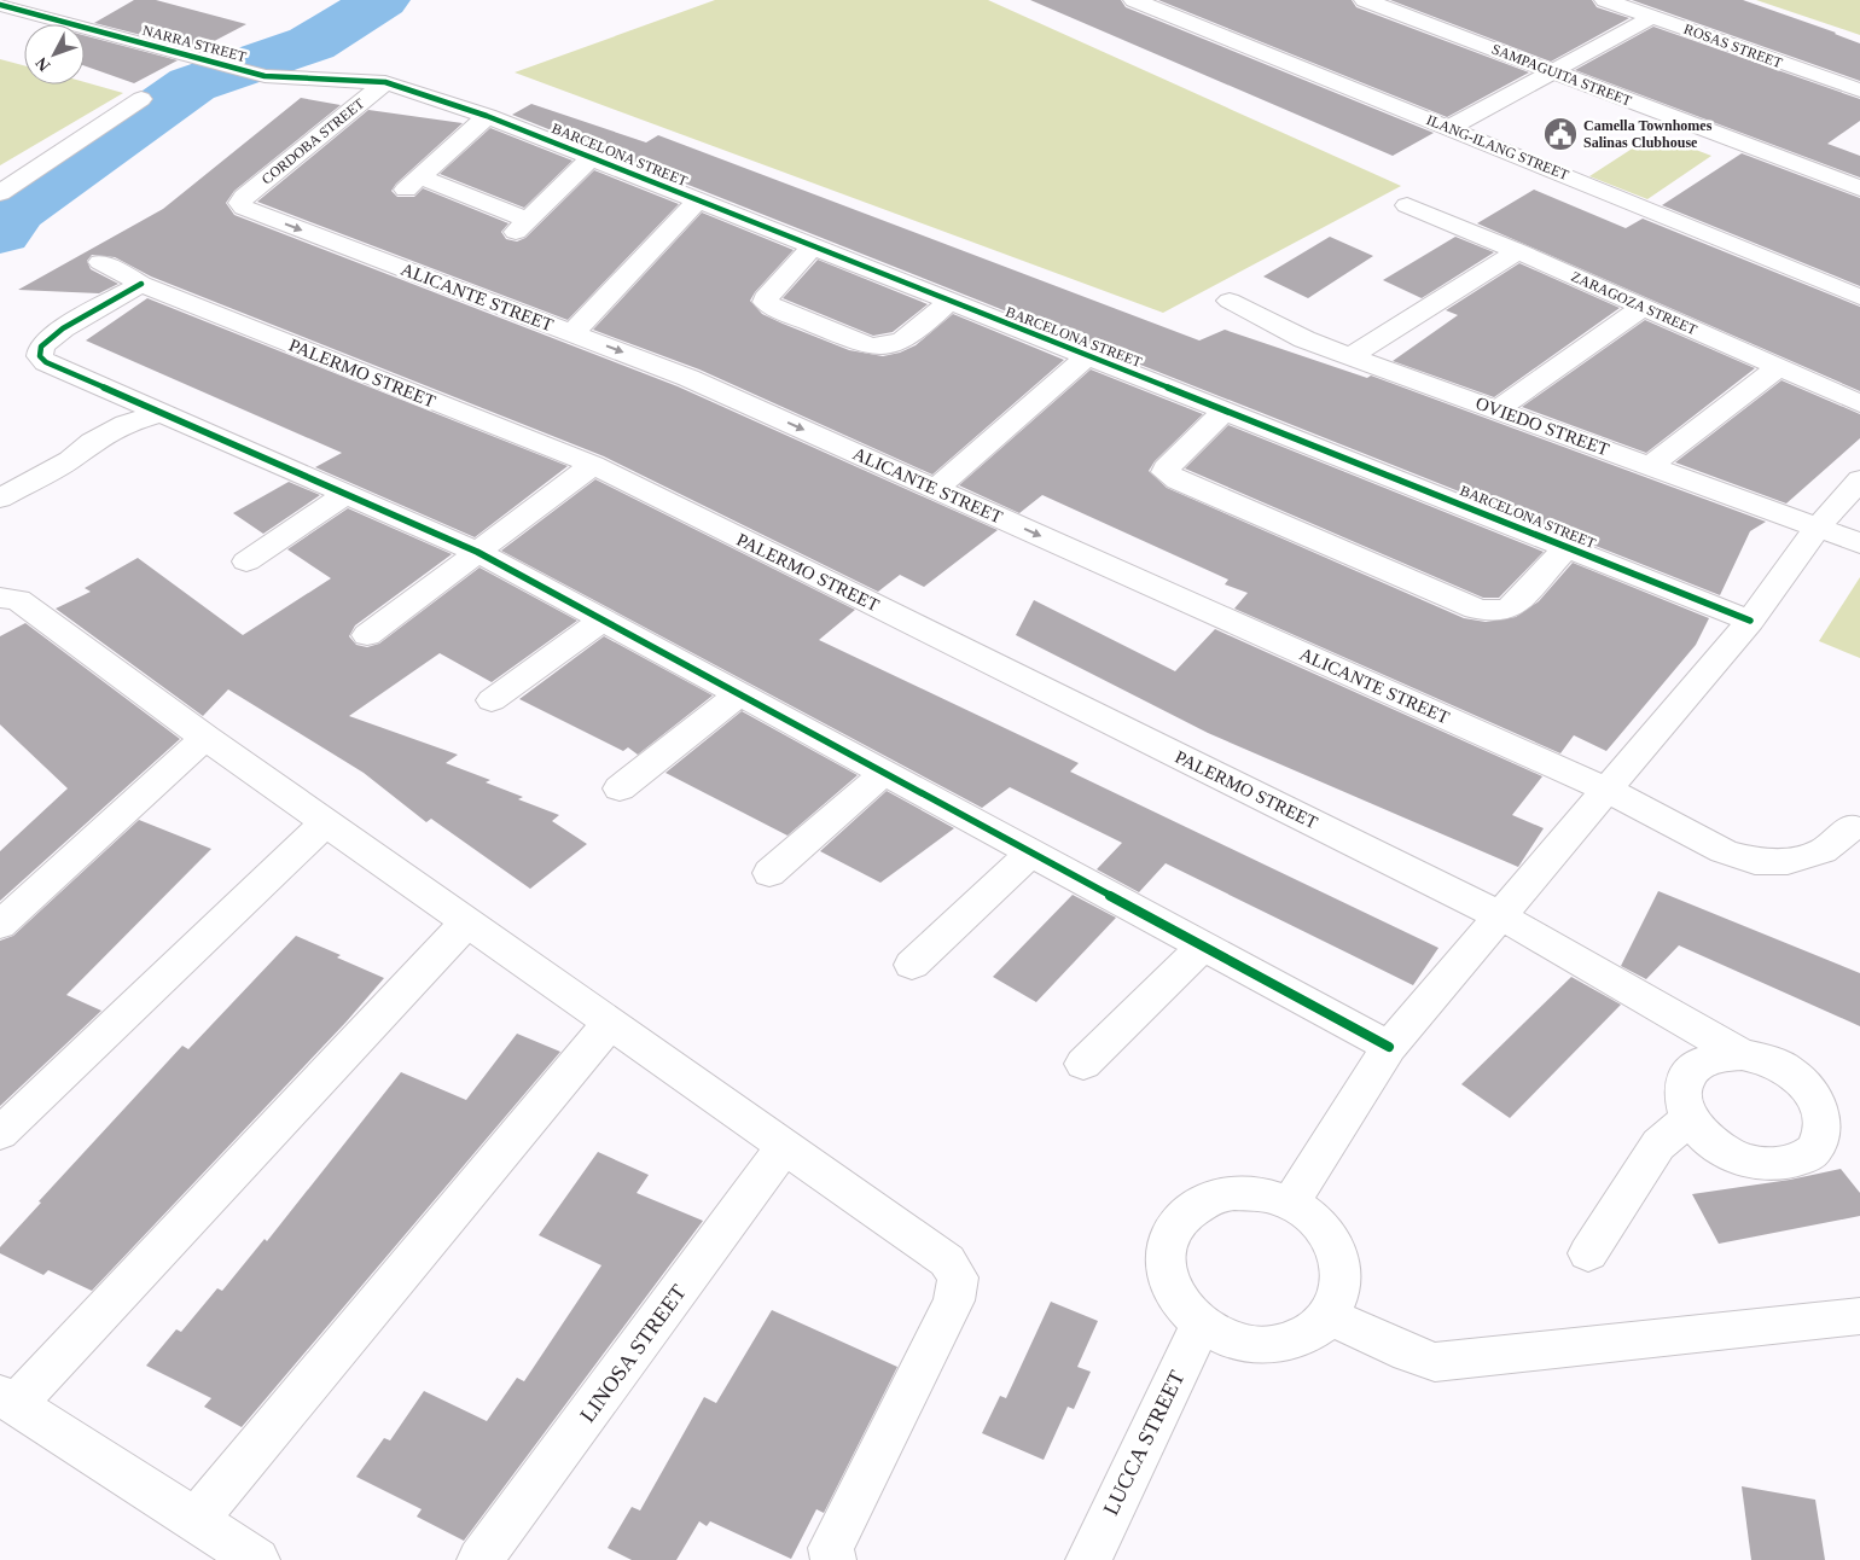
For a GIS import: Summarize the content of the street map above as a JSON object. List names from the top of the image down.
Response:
{
  "streets": {
    "street": [
      "NARRA STREET",
      "ROSAS STREET",
      "SAMPAGUITA STREET",
      "CORDOBA STREET",
      "ILANG-ILANG STREET",
      "BARCELONA STREET",
      "ALICANTE STREET",
      "ZARAGOZA STREET",
      "PALERMO STREET",
      "OVIEDO STREET",
      "LINOSA STREET",
      "LUCCA STREET"
    ]
  },
  "crossings": [
    ["NARRA STREET", "CORDOBA STREET"],
    ["NARRA STREET", "BARCELONA STREET"],
    ["CORDOBA STREET", "BARCELONA STREET"],
    ["CORDOBA STREET", "ALICANTE STREET"]
  ],
  "places": {
    "public building": ["Camella Townhomes Salinas Clubhouse"]
  },
  "north": "bottom left"
}
